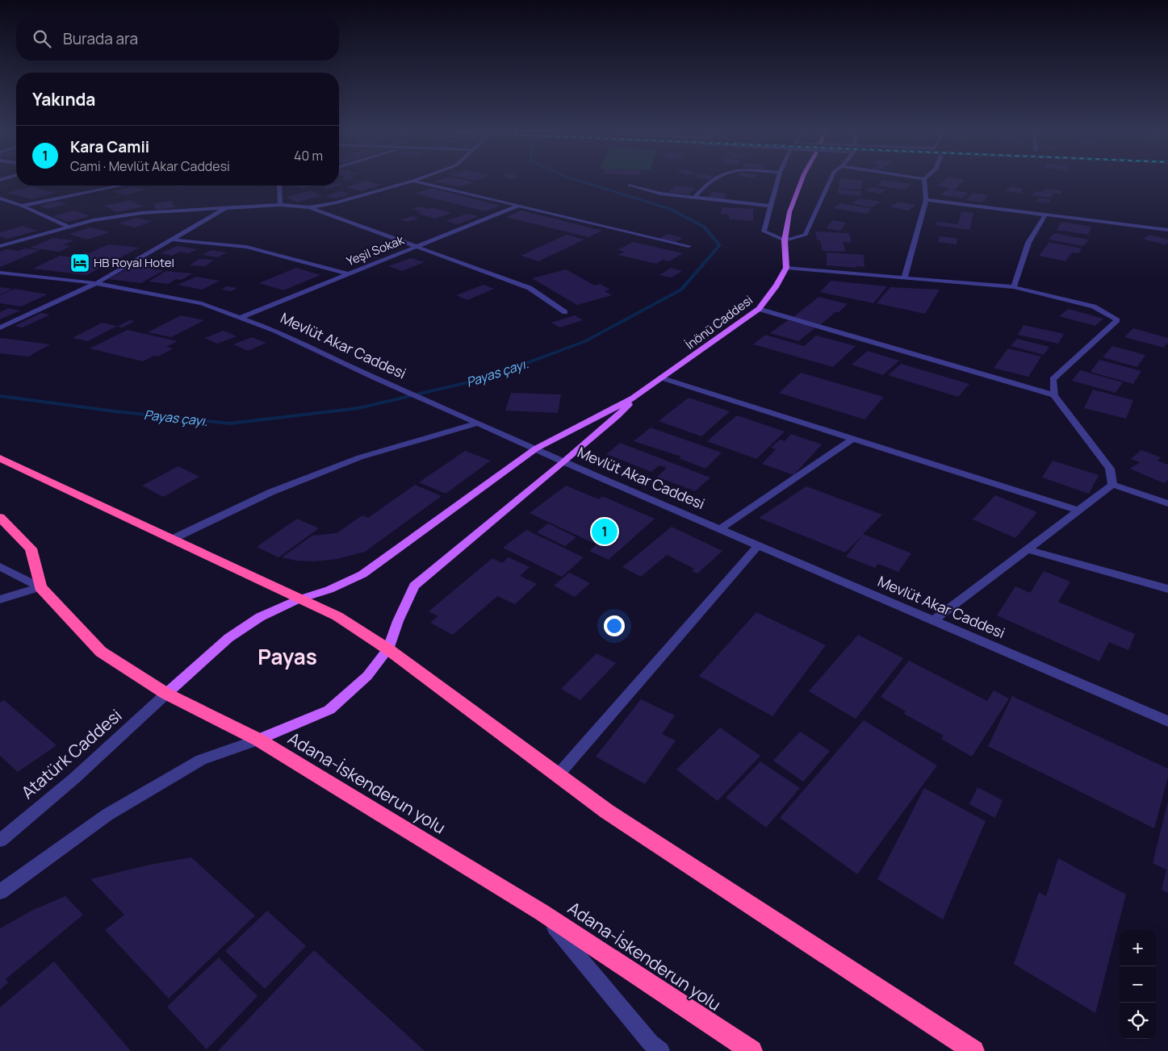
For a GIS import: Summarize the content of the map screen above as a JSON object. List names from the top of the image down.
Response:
{
  "streets": {
    "highway": ["Adana-İskenderun yolu"],
    "main road": ["İnönü Caddesi"],
    "street": ["Yeşil Sokak", "Mevlüt Akar Caddesi", "Atatürk Caddesi"]
  },
  "crossings": [
    ["Yeşil Sokak", "Mevlüt Akar Caddesi"],
    ["Atatürk Caddesi", "Adana-İskenderun yolu"]
  ],
  "districts": ["Payas"],
  "water": ["Payas çayı."],
  "places": {
    "hotel": ["HB Royal Hotel"]
  },
  "page": {
    "search": "Burada ara",
    "heading": "Yakında",
    "list": [
      {
        "mark": "1",
        "name": "Kara Camii",
        "note": "Cami · Mevlüt Akar Caddesi",
        "value": "40 m"
      }
    ],
    "pins": "1",
    "map_buttons": ["+", "−"]
  }
}
